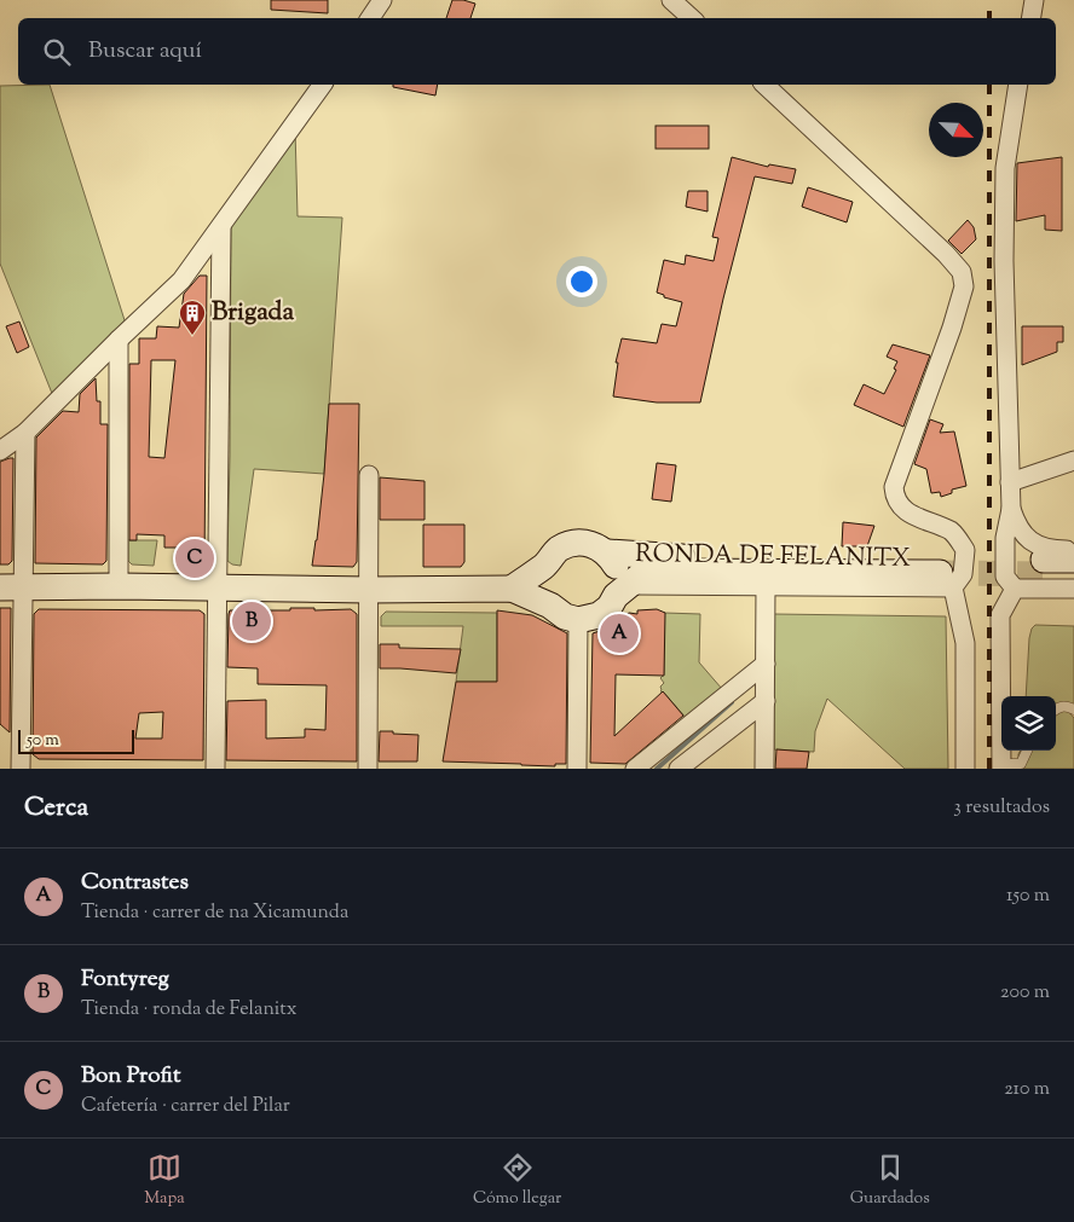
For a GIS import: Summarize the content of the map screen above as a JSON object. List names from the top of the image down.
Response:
{
  "streets": {
    "main road": ["RONDA DE FELANITX"]
  },
  "places": {
    "building": ["Brigada"]
  },
  "scale_bar": "50 m",
  "north": "bottom right",
  "page": {
    "search": "Buscar aquí",
    "pins": ["C", "B", "A"],
    "scale": "50 m",
    "heading": ["Cerca", "3 resultados"],
    "list": [
      {
        "mark": "A",
        "name": "Contrastes",
        "note": "Tienda · carrer de na Xicamunda",
        "value": "150 m"
      },
      {
        "mark": "B",
        "name": "Fontyreg",
        "note": "Tienda · ronda de Felanitx",
        "value": "200 m"
      },
      {
        "mark": "C",
        "name": "Bon Profit",
        "note": "Cafetería · carrer del Pilar",
        "value": "210 m"
      }
    ],
    "nav": ["Mapa", "Cómo llegar", "Guardados"]
  }
}
